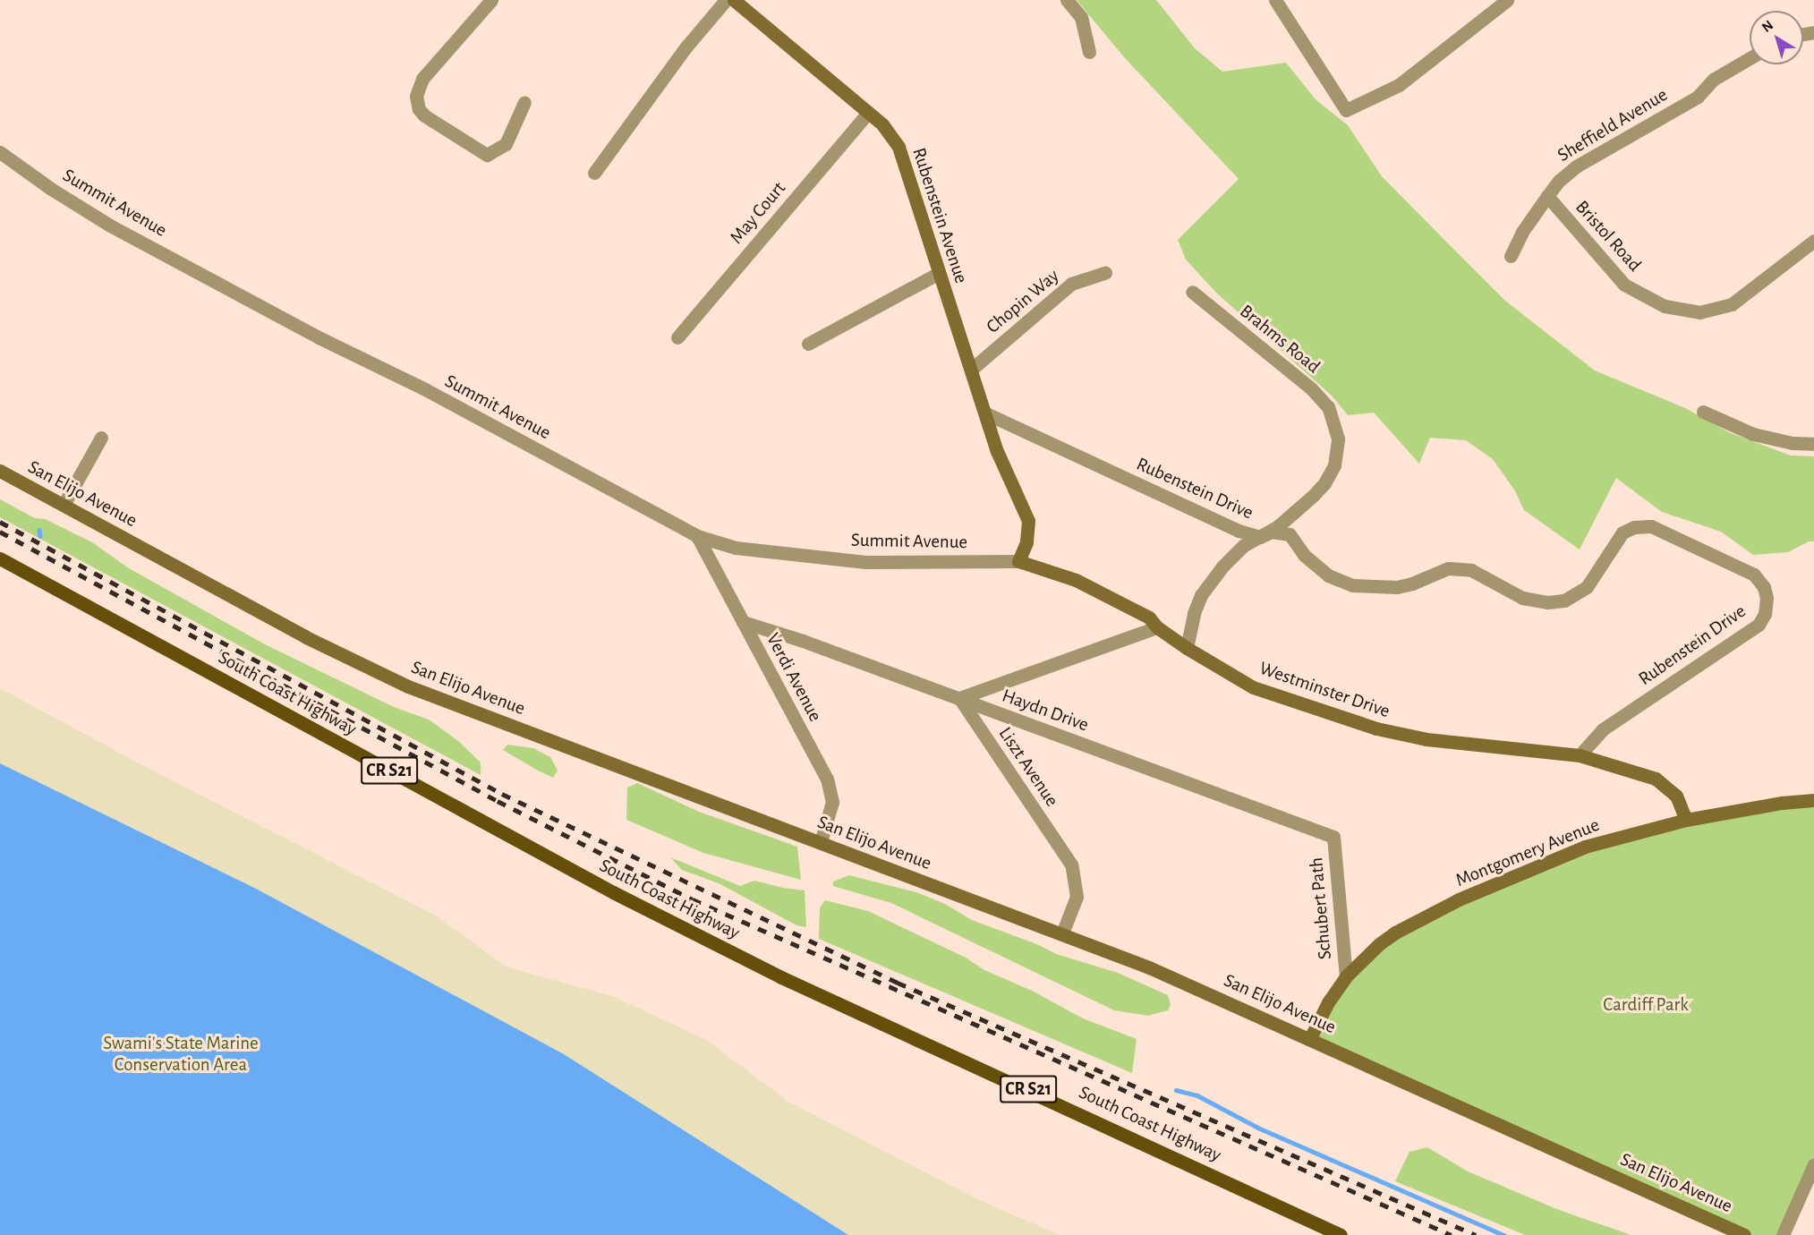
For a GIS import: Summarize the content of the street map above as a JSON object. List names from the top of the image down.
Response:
{
  "streets": {
    "main road": ["South Coast Highway", "CR S21"],
    "street": [
      "Sheffield Avenue",
      "Summit Avenue",
      "May Court",
      "Rubenstein Avenue",
      "Bristol Road",
      "Chopin Way",
      "Brahms Road",
      "Rubenstein Drive",
      "San Elijo Avenue",
      "Verdi Avenue",
      "Westminster Drive",
      "Haydn Drive",
      "Liszt Avenue",
      "Montgomery Avenue",
      "Schubert Path"
    ]
  },
  "crossings": [
    ["Sheffield Avenue", "Bristol Road"],
    ["Summit Avenue", "Verdi Avenue"],
    ["Summit Avenue", "Westminster Drive"],
    ["May Court", "Rubenstein Avenue"],
    ["Rubenstein Avenue", "Chopin Way"],
    ["Rubenstein Avenue", "Rubenstein Drive"],
    ["Brahms Road", "Rubenstein Drive"],
    ["Rubenstein Drive", "Westminster Drive"],
    ["San Elijo Avenue", "Verdi Avenue"],
    ["San Elijo Avenue", "Liszt Avenue"],
    ["San Elijo Avenue", "Montgomery Avenue"],
    ["Verdi Avenue", "Haydn Drive"],
    ["Westminster Drive", "Montgomery Avenue"],
    ["Haydn Drive", "Liszt Avenue"],
    ["Haydn Drive", "Schubert Path"],
    ["Montgomery Avenue", "Schubert Path"]
  ],
  "parks": ["Cardiff Park", "Swami's State Marine Conservation Area"],
  "north": "top left"
}
